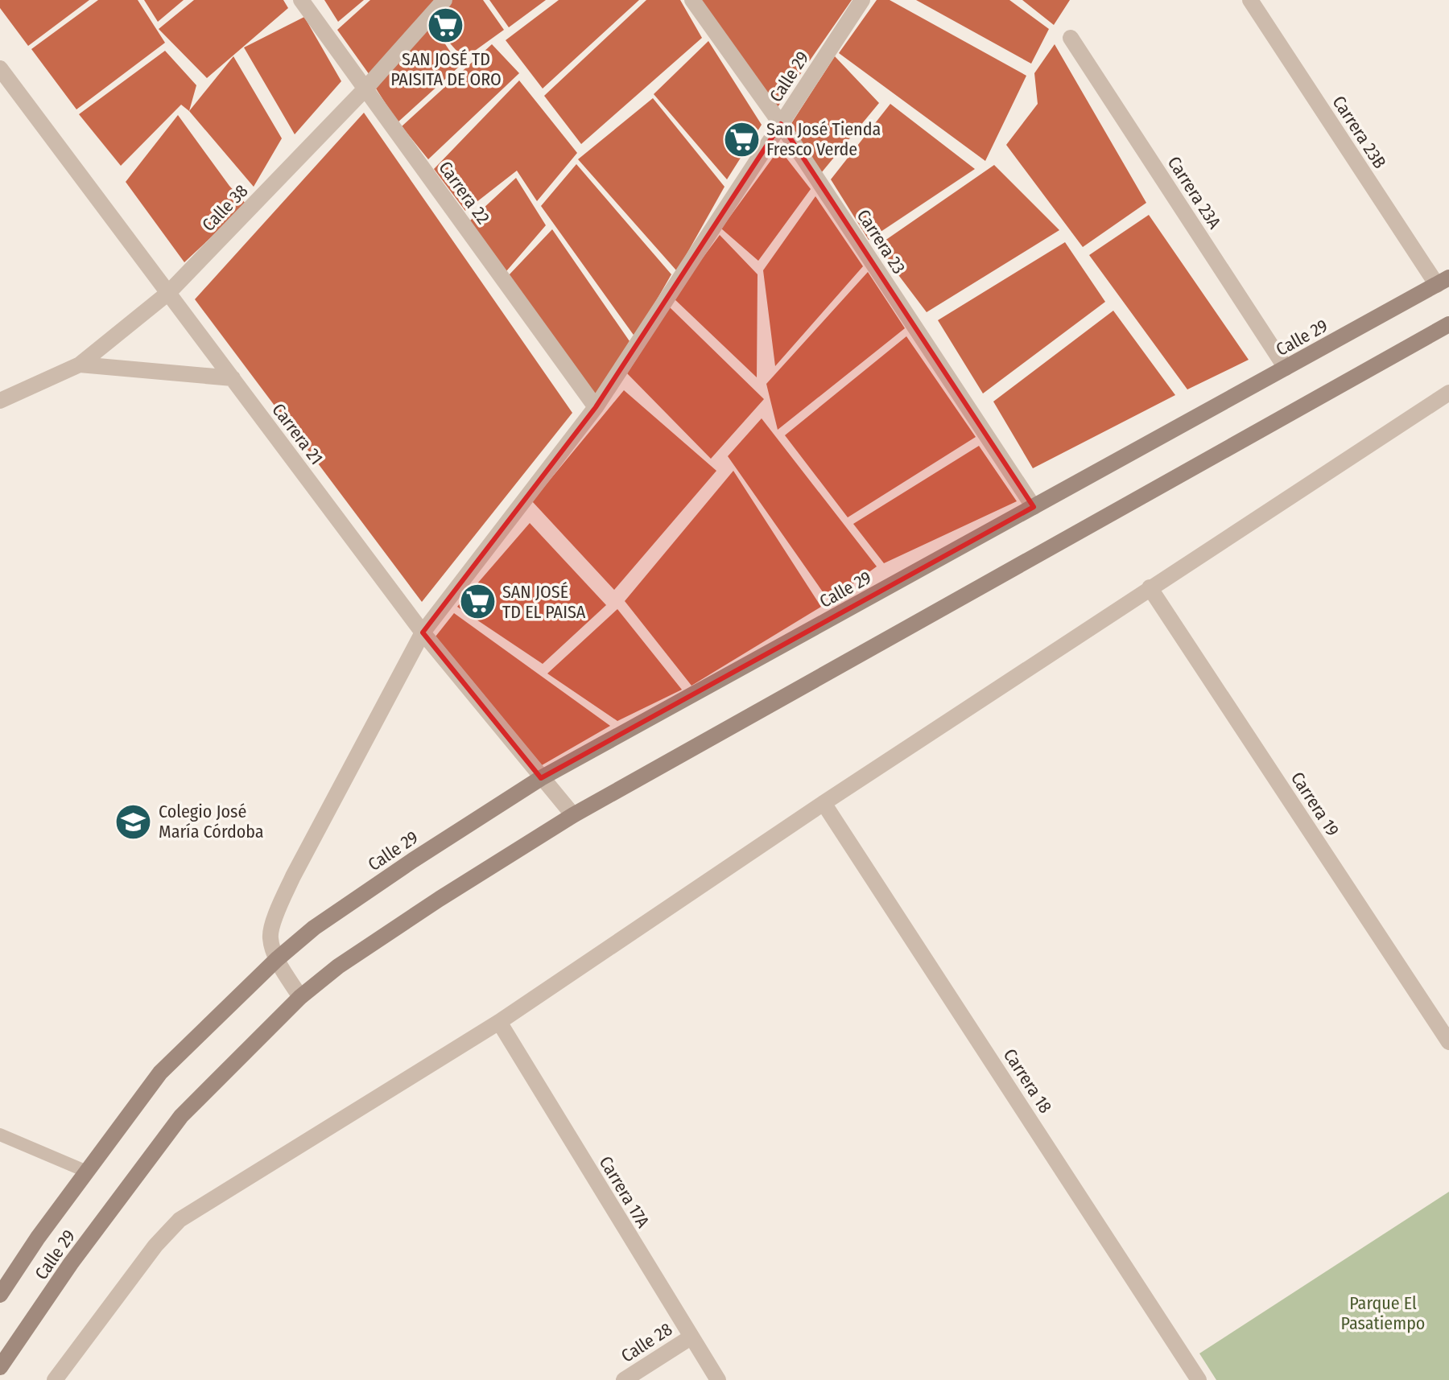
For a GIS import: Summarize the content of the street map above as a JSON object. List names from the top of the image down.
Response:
{
  "streets": {
    "main road": ["Calle 29"],
    "street": [
      "Carrera 23B",
      "Carrera 22",
      "Carrera 23A",
      "Calle 38",
      "Carrera 23",
      "Carrera 21",
      "Carrera 19",
      "Carrera 18",
      "Carrera 17A",
      "Calle 28"
    ]
  },
  "crossings": [
    ["Calle 29", "Carrera 23B"],
    ["Calle 29", "Carrera 22"],
    ["Calle 29", "Carrera 23A"],
    ["Calle 29", "Carrera 23"],
    ["Calle 29", "Carrera 21"],
    ["Carrera 22", "Calle 38"],
    ["Calle 38", "Carrera 21"],
    ["Carrera 17A", "Calle 28"]
  ],
  "parks": ["Parque El Pasatiempo"],
  "places": {
    "supermarket": ["SAN JOSÉ TD PAISITA DE ORO", "San José Tienda Fresco Verde", "SAN JOSÉ TD EL PAISA"],
    "school or university": ["Colegio José María Córdoba"]
  }
}
